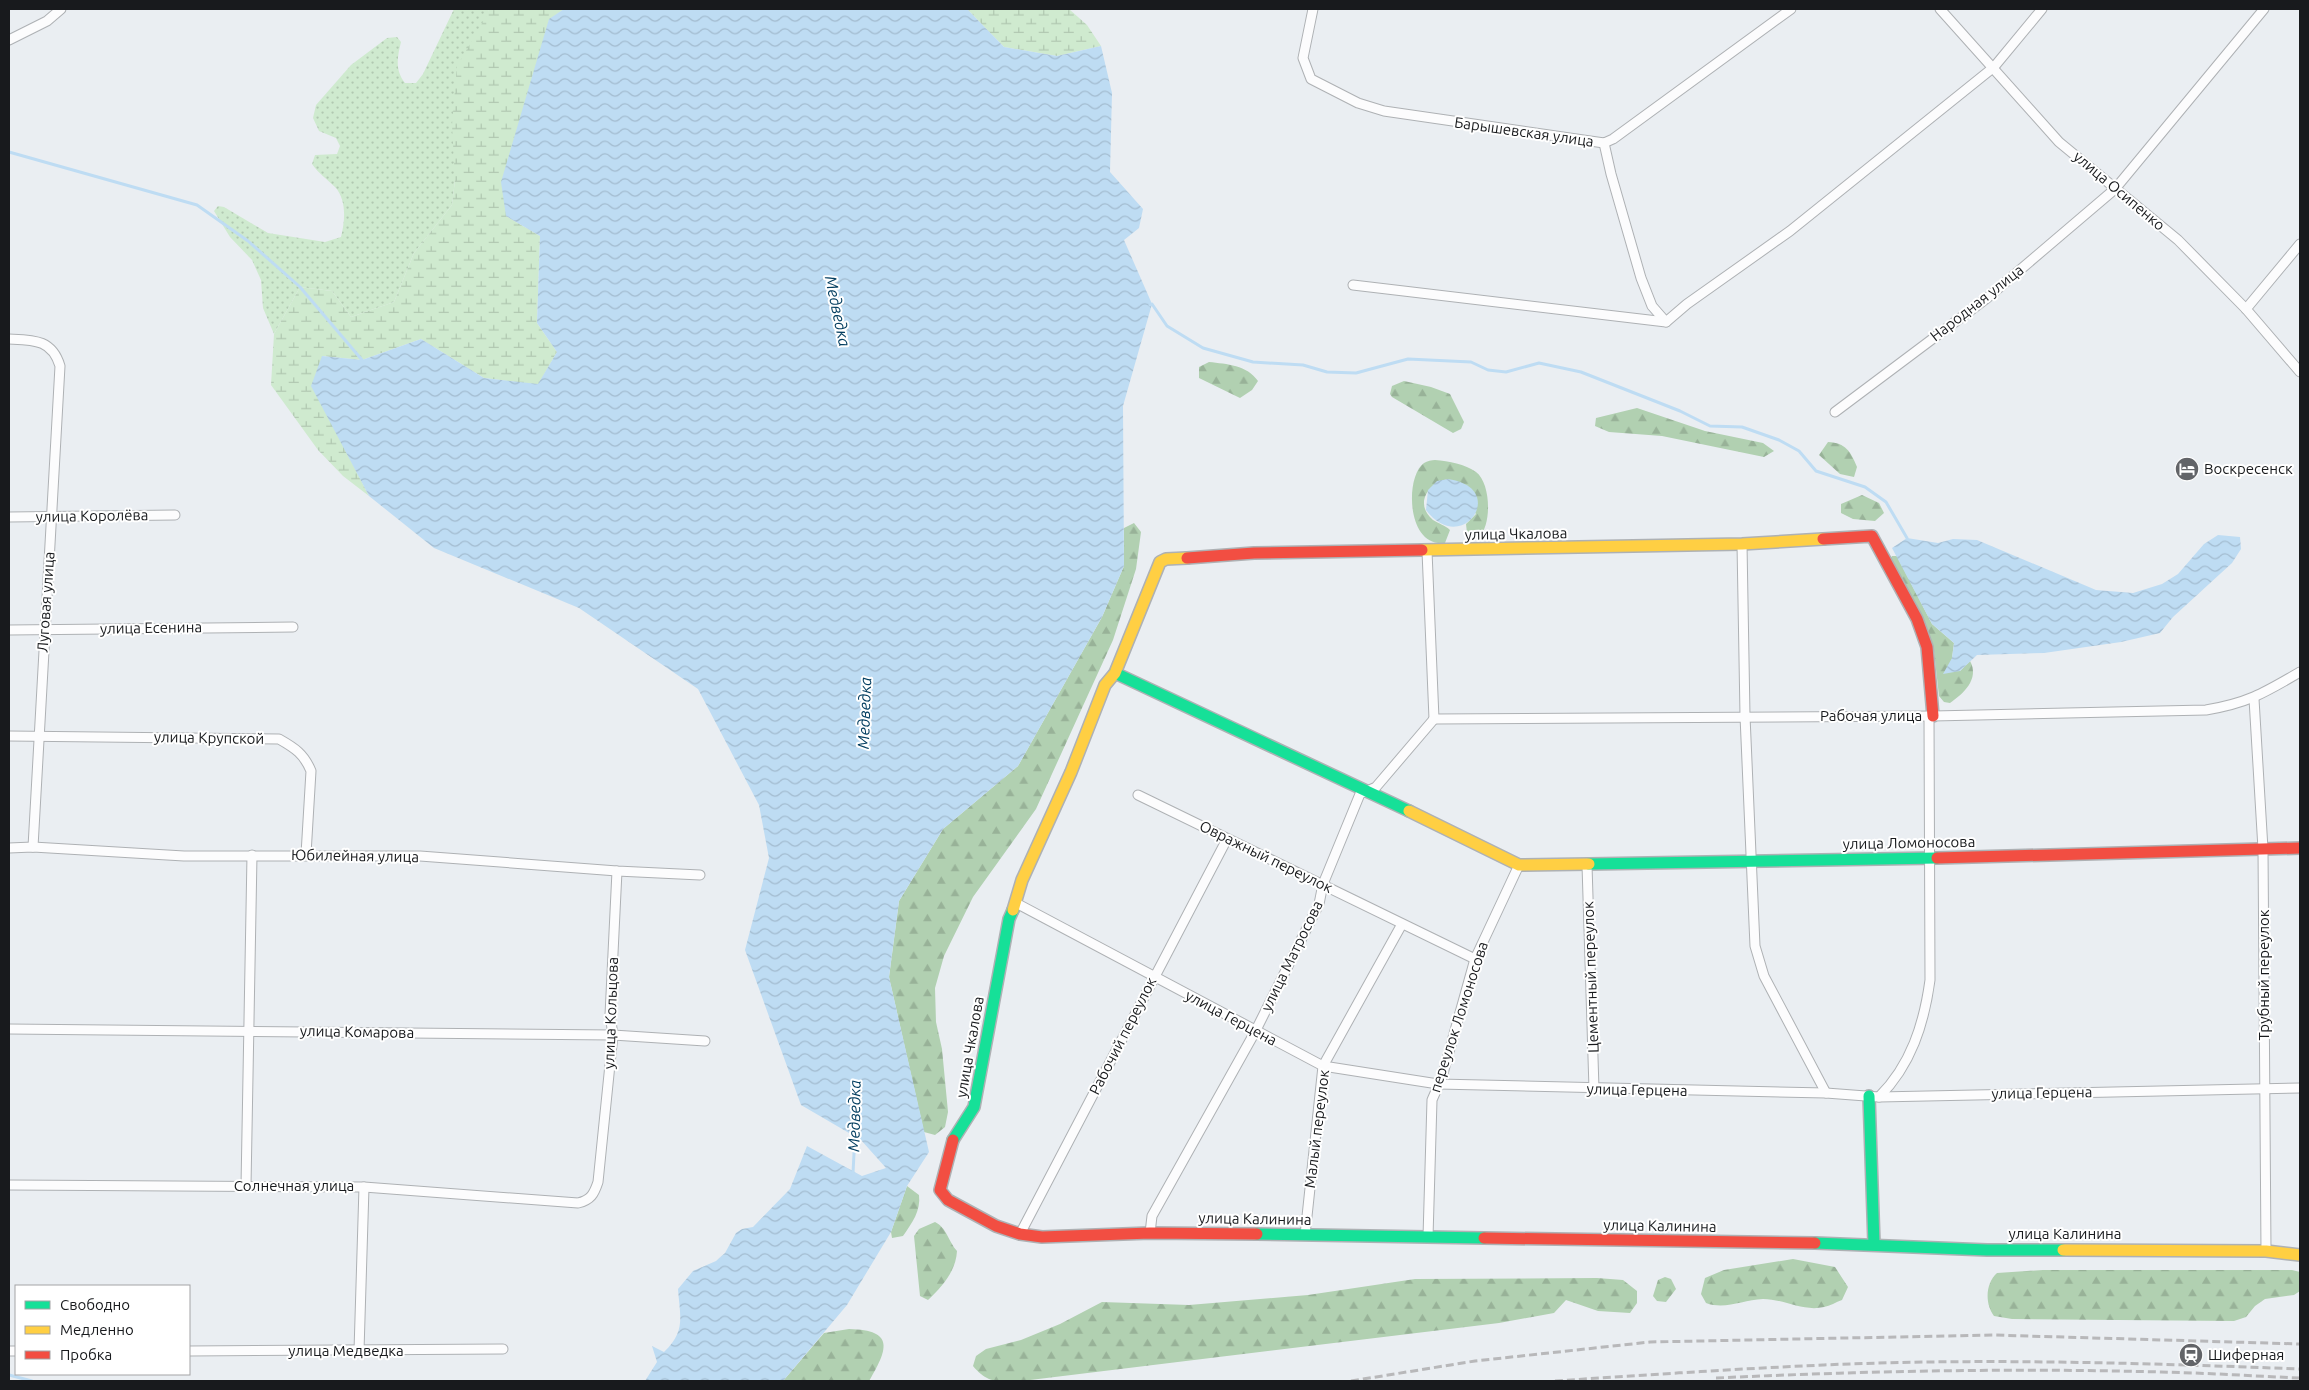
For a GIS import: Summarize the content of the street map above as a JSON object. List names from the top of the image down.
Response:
{
  "streets": {
    "street": [
      "Барышевская улица",
      "улица Осипенко",
      "Народная улица",
      "улица Королёва",
      "улица Чкалова",
      "Луговая улица",
      "улица Есенина",
      "Рабочая улица",
      "улица Крупской",
      "улица Ломоносова",
      "Юбилейная улица",
      "Овражный переулок",
      "улица Матросова",
      "Трубный переулок",
      "Цементный переулок",
      "улица Кольцова",
      "переулок Ломоносова",
      "улица Герцена",
      "улица Комарова",
      "Рабочий переулок",
      "Малый переулок",
      "Солнечная улица",
      "улица Калинина",
      "улица Медведка"
    ]
  },
  "crossings": [
    ["улица Осипенко", "Народная улица"],
    ["улица Королёва", "Луговая улица"],
    ["улица Чкалова", "Рабочая улица"],
    ["улица Чкалова", "улица Герцена"],
    ["улица Чкалова", "улица Калинина"],
    ["Луговая улица", "улица Есенина"],
    ["Луговая улица", "улица Крупской"],
    ["Луговая улица", "Юбилейная улица"],
    ["Рабочая улица", "улица Матросова"],
    ["Рабочая улица", "Трубный переулок"],
    ["улица Крупской", "Юбилейная улица"],
    ["улица Ломоносова", "Трубный переулок"],
    ["улица Ломоносова", "Цементный переулок"],
    ["улица Ломоносова", "переулок Ломоносова"],
    ["Юбилейная улица", "улица Кольцова"],
    ["Овражный переулок", "улица Матросова"],
    ["Овражный переулок", "переулок Ломоносова"],
    ["Овражный переулок", "Рабочий переулок"],
    ["Овражный переулок", "Малый переулок"],
    ["улица Матросова", "улица Герцена"],
    ["улица Матросова", "улица Калинина"],
    ["Трубный переулок", "улица Герцена"],
    ["Трубный переулок", "улица Калинина"],
    ["Цементный переулок", "улица Герцена"],
    ["улица Кольцова", "улица Комарова"],
    ["улица Кольцова", "Солнечная улица"],
    ["переулок Ломоносова", "улица Герцена"],
    ["переулок Ломоносова", "улица Калинина"],
    ["улица Герцена", "Рабочий переулок"],
    ["улица Герцена", "Малый переулок"],
    ["Рабочий переулок", "улица Калинина"],
    ["Малый переулок", "улица Калинина"]
  ],
  "water": ["Медведка"],
  "places": {
    "hotel": ["Воскресенск"],
    "station": ["Шиферная"]
  },
  "legend": ["Свободно", "Медленно", "Пробка"]
}
